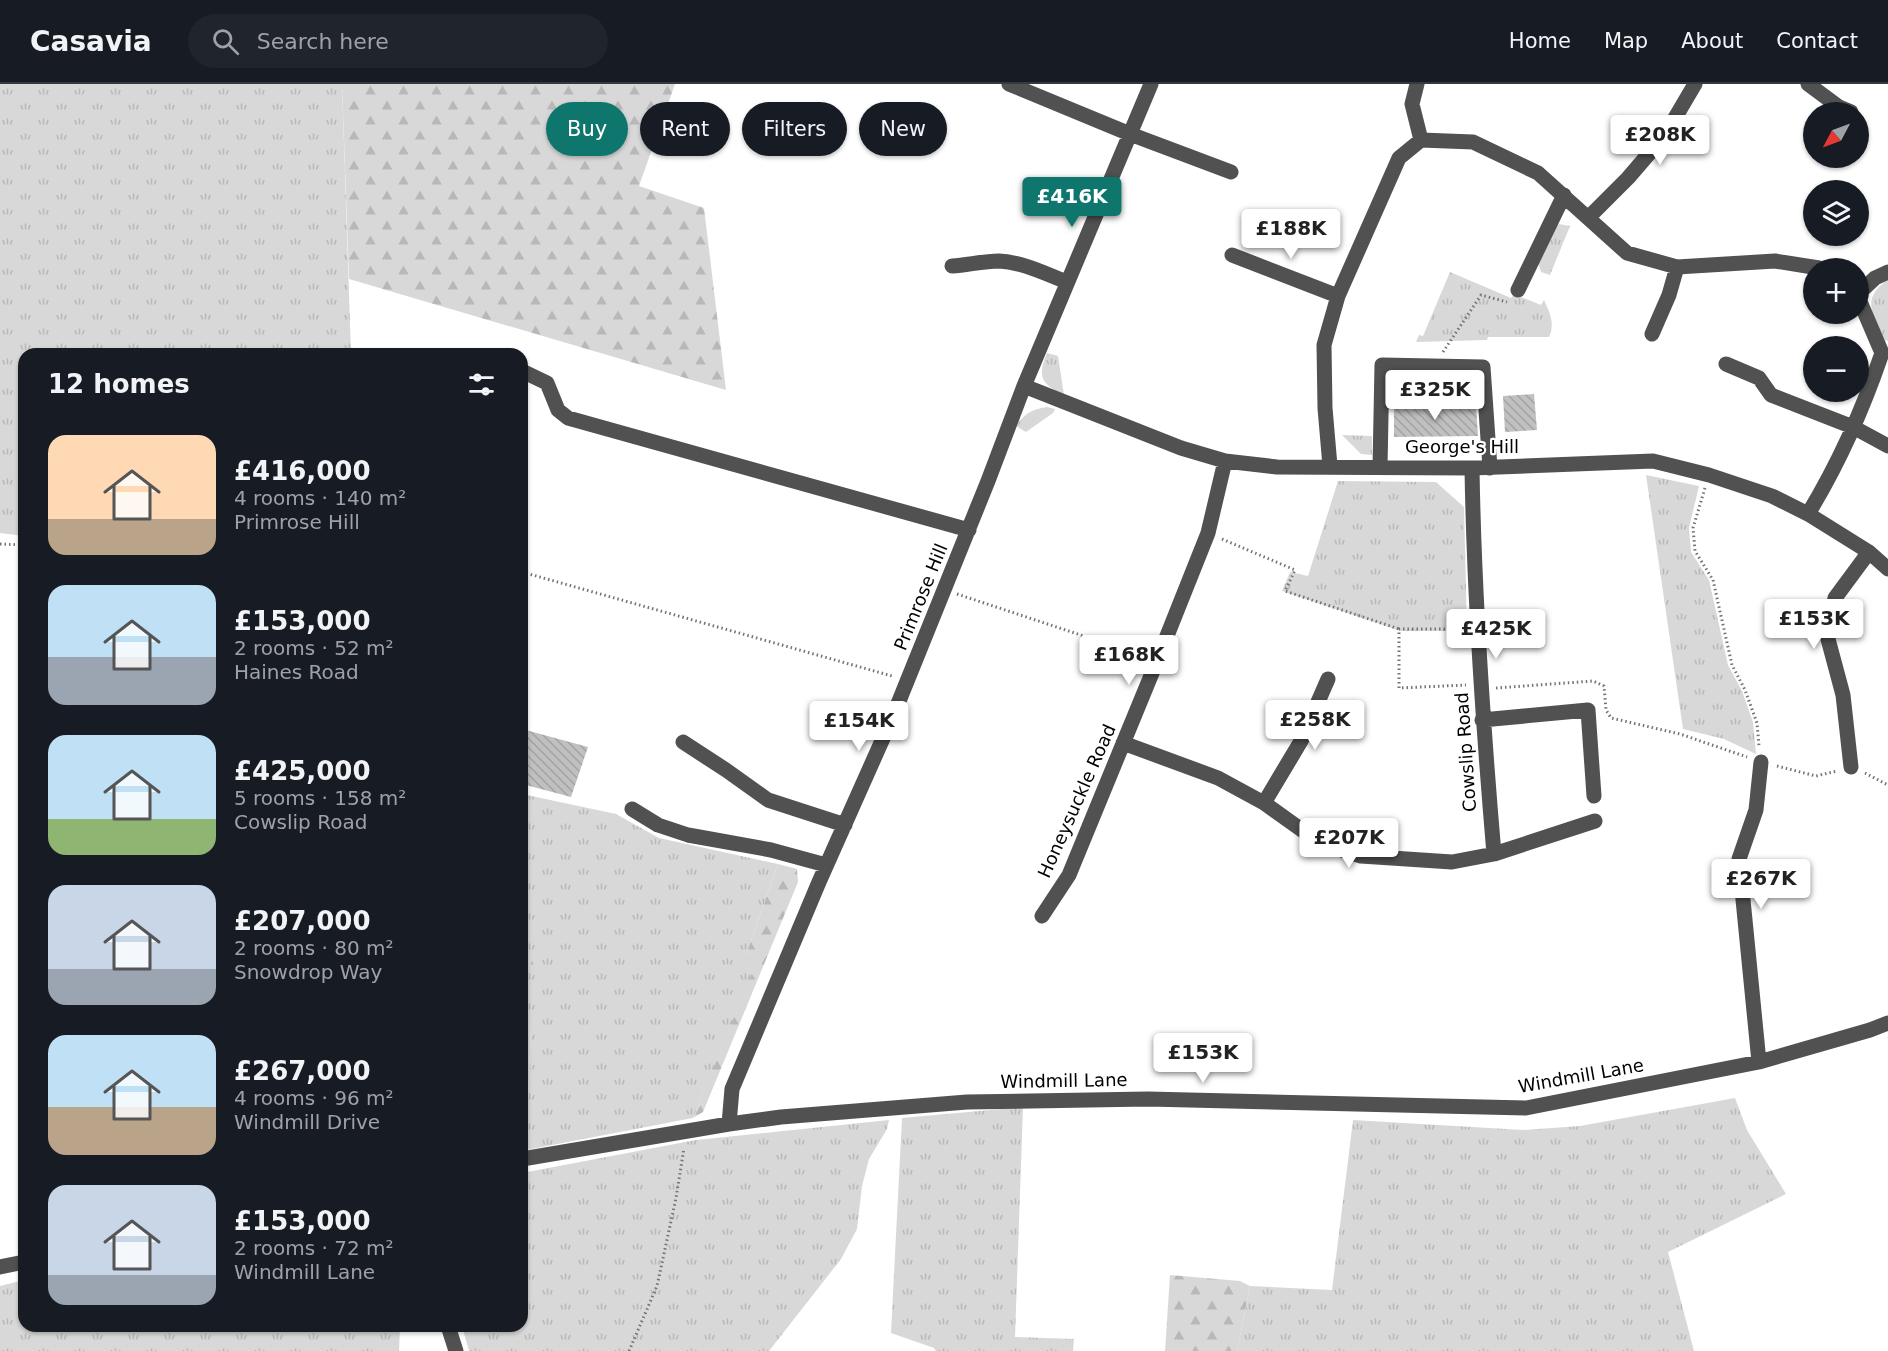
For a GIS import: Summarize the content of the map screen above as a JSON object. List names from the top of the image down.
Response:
{
  "streets": {
    "street": [
      "George's Hill",
      "Primrose Hill",
      "Cowslip Road",
      "Honeysuckle Road",
      "Windmill Lane"
    ]
  },
  "crossings": [
    ["George's Hill", "Primrose Hill"],
    ["George's Hill", "Cowslip Road"],
    ["George's Hill", "Honeysuckle Road"],
    ["Primrose Hill", "Windmill Lane"]
  ],
  "north": "bottom left",
  "page": {
    "header": "Casavia",
    "search": "Search here",
    "nav": [
      "Home",
      "Map",
      "About",
      "Contact"
    ],
    "map_buttons": ["+", "−"],
    "chip": [
      "Buy",
      "Rent",
      "Filters",
      "New"
    ],
    "price": [
      "£208K",
      "£416K",
      "£188K",
      "£325K",
      "£153K",
      "£425K",
      "£168K",
      "£258K",
      "£154K",
      "£207K",
      "£267K",
      "£153K"
    ],
    "heading": "12 homes",
    "list": [
      {
        "name": "£416,000",
        "note": "4 rooms · 140 m² · Primrose Hill"
      },
      {
        "name": "£153,000",
        "note": "2 rooms · 52 m² · Haines Road"
      },
      {
        "name": "£425,000",
        "note": "5 rooms · 158 m² · Cowslip Road"
      },
      {
        "name": "£207,000",
        "note": "2 rooms · 80 m² · Snowdrop Way"
      },
      {
        "name": "£267,000",
        "note": "4 rooms · 96 m² · Windmill Drive"
      },
      {
        "name": "£153,000",
        "note": "2 rooms · 72 m² · Windmill Lane"
      }
    ]
  }
}
